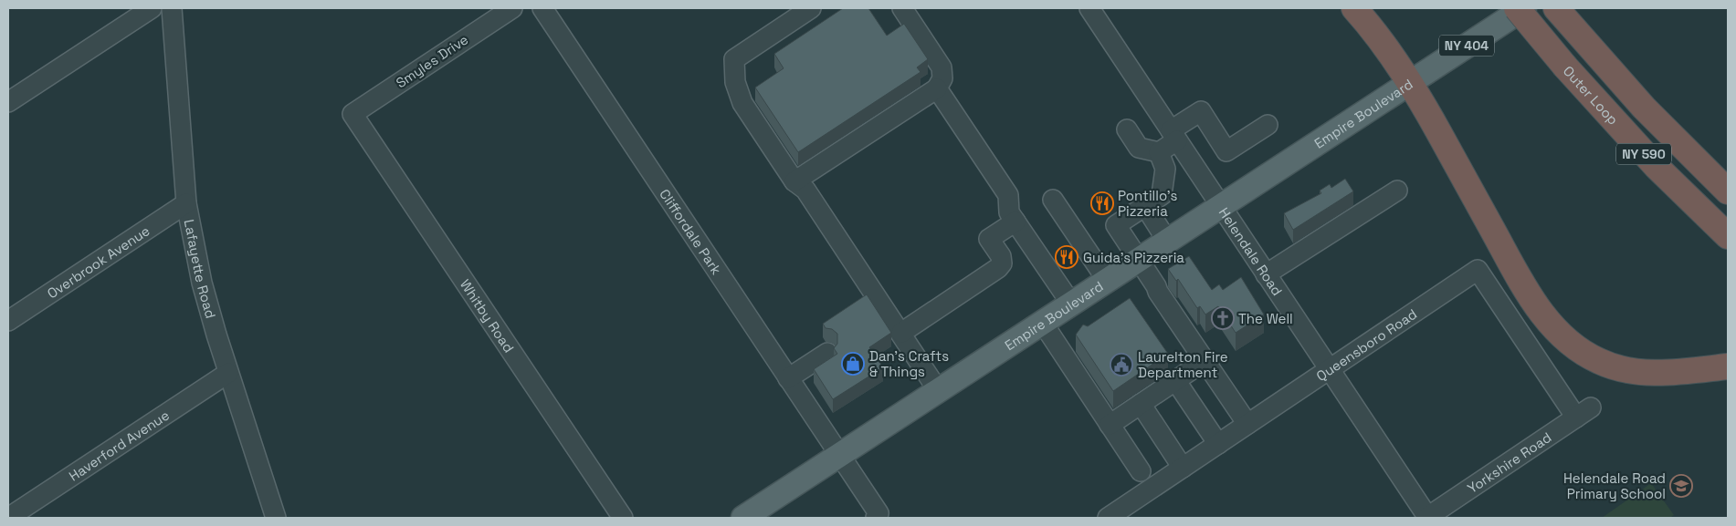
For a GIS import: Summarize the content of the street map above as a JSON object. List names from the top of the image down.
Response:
{
  "streets": {
    "highway": ["Outer Loop", "NY 590"],
    "main road": ["NY 404", "Empire Boulevard"],
    "street": [
      "Smyles Drive",
      "Cliffordale Park",
      "Helendale Road",
      "Overbrook Avenue",
      "Lafayette Road",
      "Whitby Road",
      "Queensboro Road",
      "Haverford Avenue",
      "Yorkshire Road"
    ]
  },
  "crossings": [
    ["Smyles Drive", "Whitby Road"],
    ["Empire Boulevard", "Cliffordale Park"],
    ["Empire Boulevard", "Helendale Road"],
    ["Helendale Road", "Queensboro Road"],
    ["Helendale Road", "Yorkshire Road"],
    ["Overbrook Avenue", "Lafayette Road"],
    ["Lafayette Road", "Haverford Avenue"],
    ["Queensboro Road", "Yorkshire Road"]
  ],
  "places": {
    "restaurant": ["Pontillo's Pizzeria", "Guida's Pizzeria"],
    "church": ["The Well"],
    "shop": ["Dan's Crafts & Things"],
    "public building": ["Laurelton Fire Department"],
    "school or university": ["Helendale Road Primary School"]
  }
}
